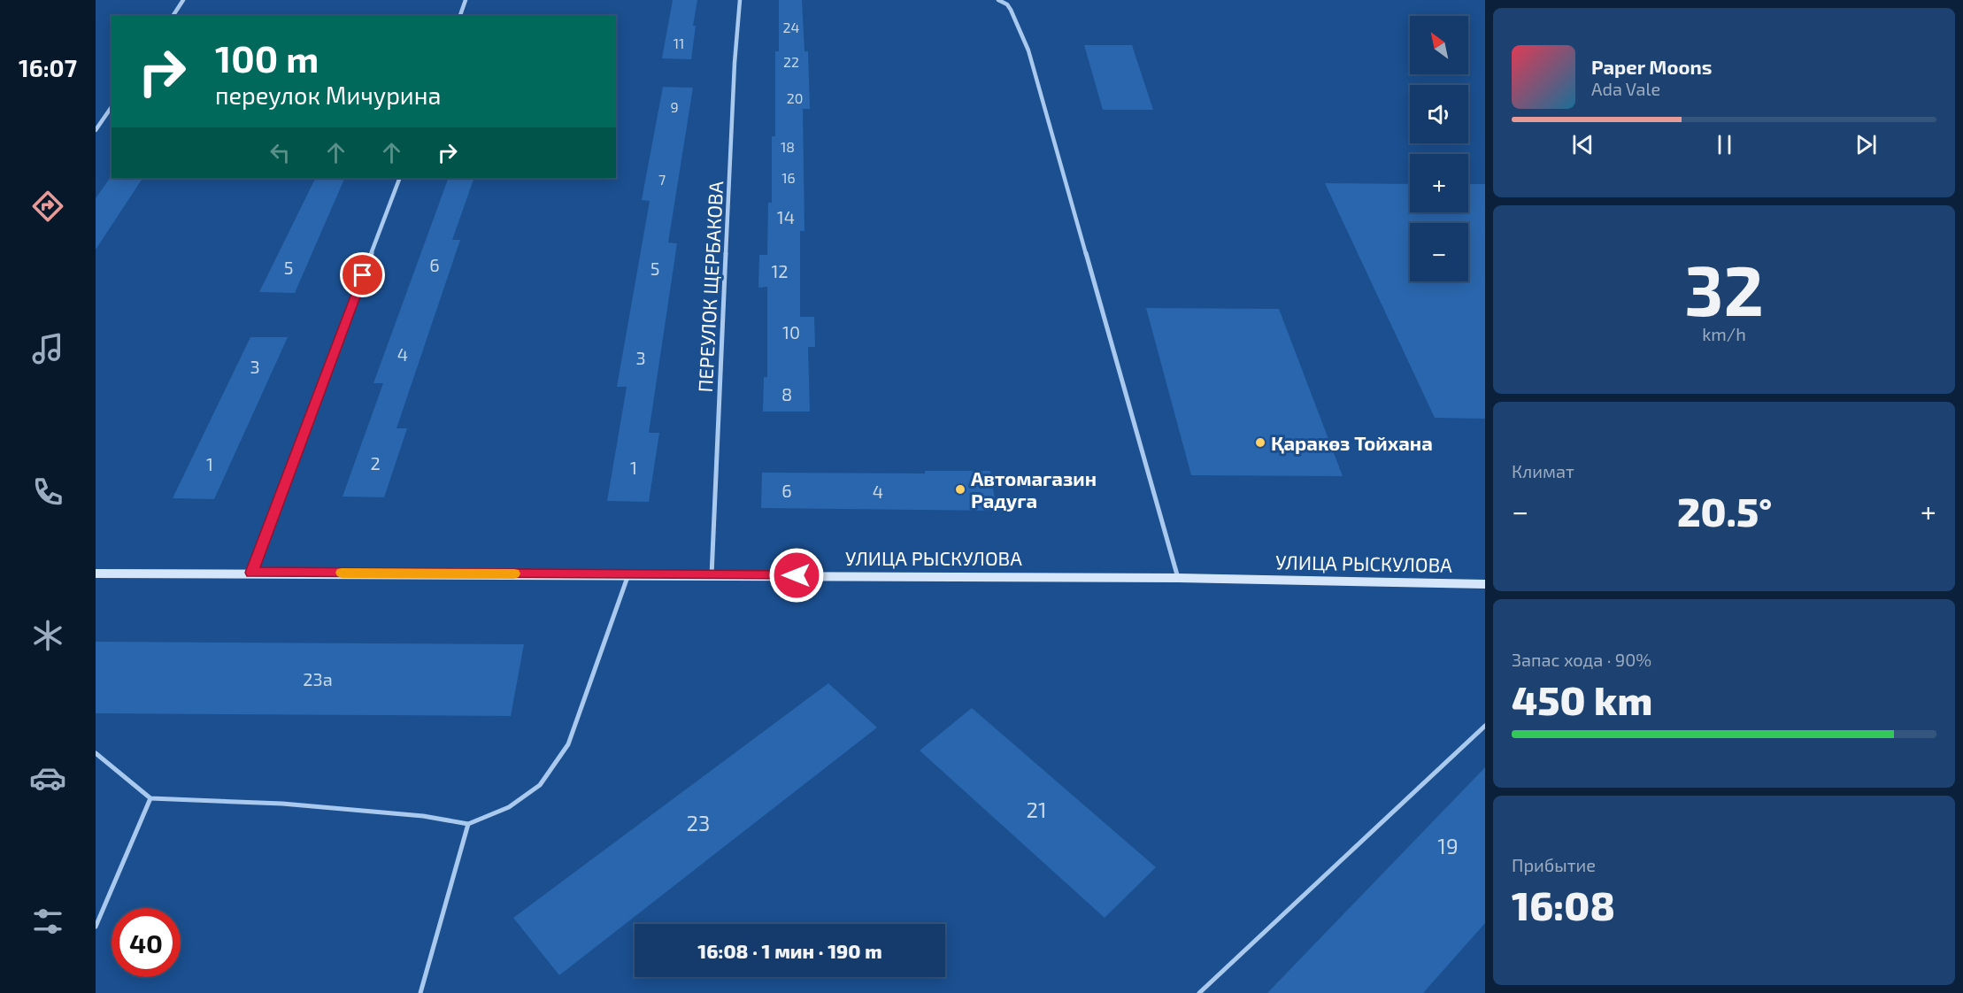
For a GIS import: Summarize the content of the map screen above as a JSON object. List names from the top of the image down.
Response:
{
  "streets": {
    "street": ["ПЕРЕУЛОК ЩЕРБАКОВА", "УЛИЦА РЫСКУЛОВА"]
  },
  "crossings": [
    ["ПЕРЕУЛОК ЩЕРБАКОВА", "УЛИЦА РЫСКУЛОВА"]
  ],
  "places": ["Қаракөз Тойхана", "Автомагазин Радуга"],
  "house_numbers": [
    "24",
    "11",
    "22",
    "20",
    "9",
    "18",
    "16",
    "7",
    "14",
    "6",
    "5",
    "5",
    "12",
    "10",
    "4",
    "3",
    "3",
    "8",
    "2",
    "1",
    "1",
    "6",
    "4",
    "23а",
    "21",
    "23",
    "19"
  ],
  "north": "top left",
  "page": {
    "tabs": "16:07",
    "map_buttons": ["+", "−"],
    "turn": ["100 m", "переулок Мичурина"],
    "song": ["Paper Moons", "Ada Vale"],
    "tile": [
      ["32", "km/h"],
      "Климат",
      ["Запас хода · 90%", "450 km"],
      ["Прибытие", "16:08"]
    ],
    "heat": ["−", "20.5°", "+"],
    "limit": "40",
    "trip": "16:08 · 1 мин · 190 m"
  }
}
